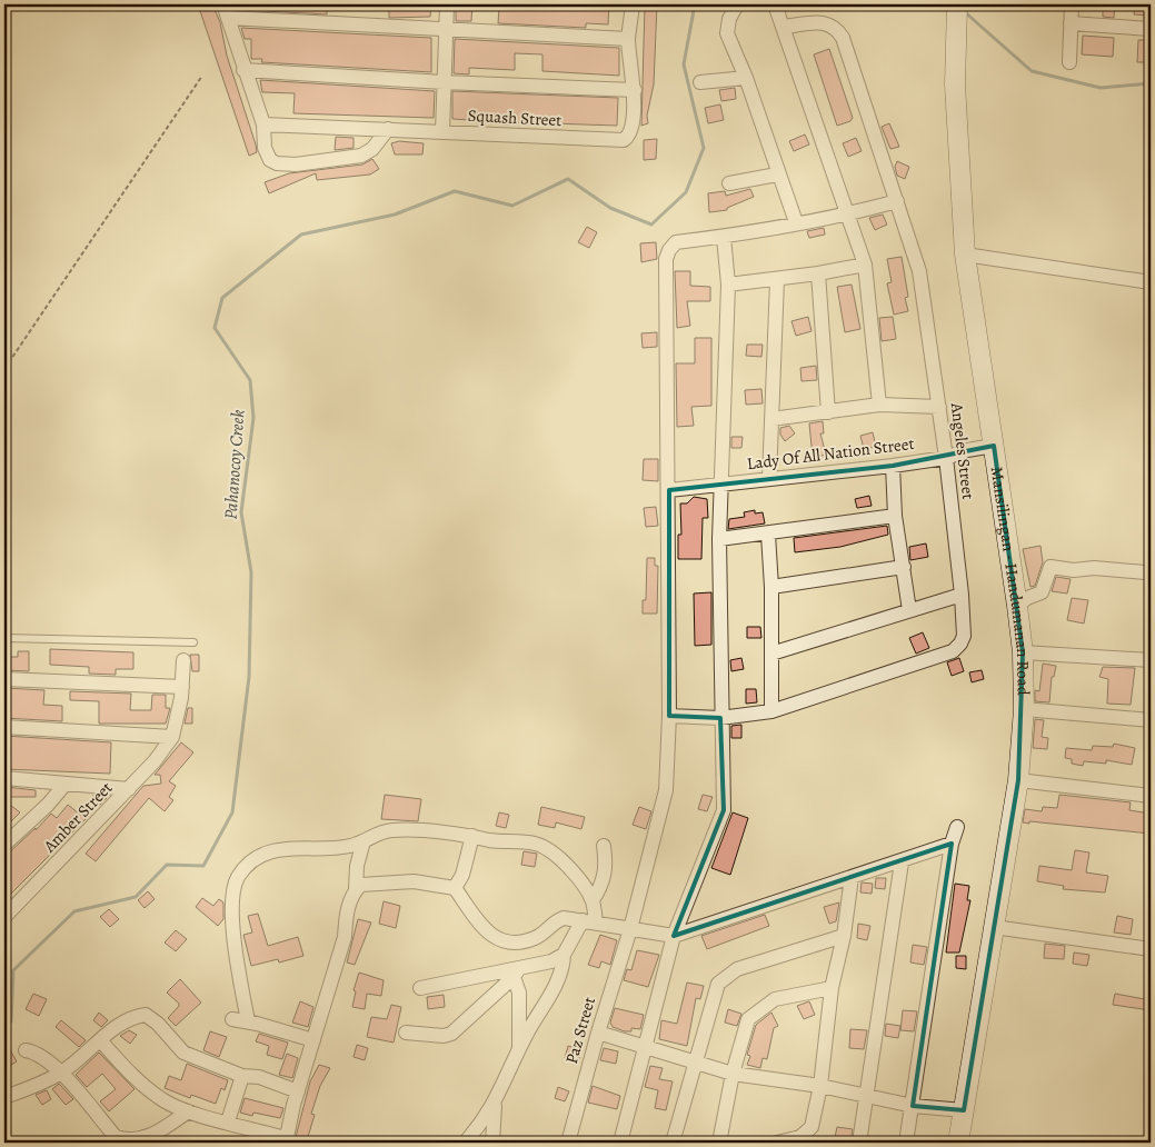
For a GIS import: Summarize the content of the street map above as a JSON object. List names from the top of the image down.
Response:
{
  "streets": {
    "street": [
      "Squash Street",
      "Angeles Street",
      "Lady Of All Nation Street",
      "Mansilingan - Handumanan Road",
      "Amber Street",
      "Paz Street"
    ]
  },
  "crossings": [
    ["Angeles Street", "Lady Of All Nation Street"],
    ["Angeles Street", "Paz Street"],
    ["Lady Of All Nation Street", "Mansilingan - Handumanan Road"],
    ["Lady Of All Nation Street", "Paz Street"]
  ],
  "water": ["Pahanocoy Creek"]
}
